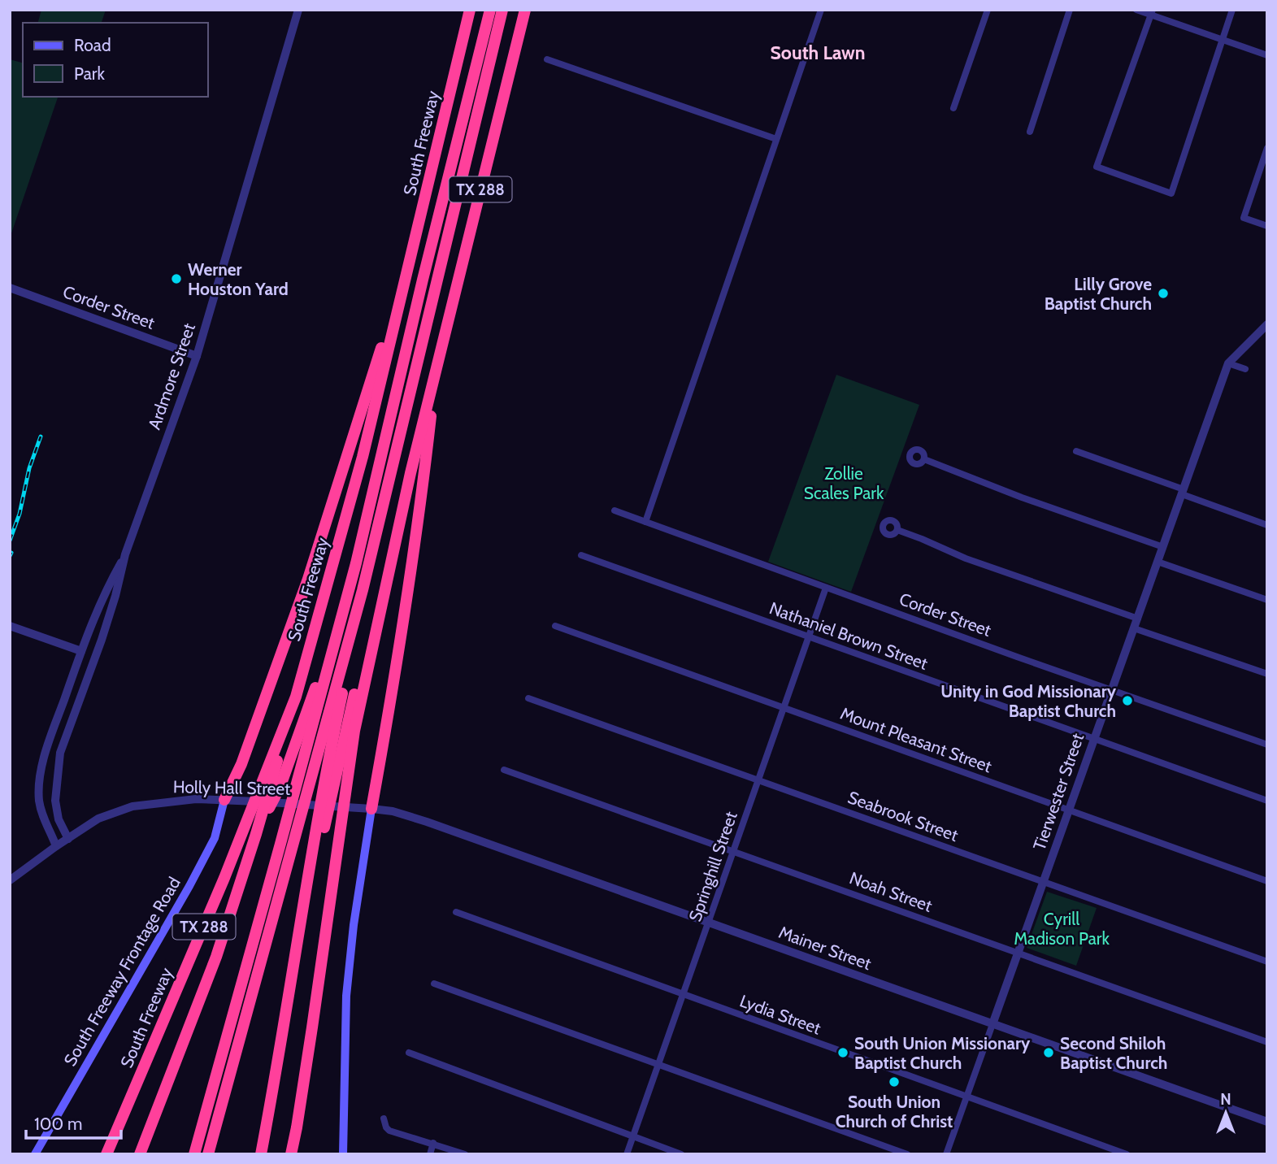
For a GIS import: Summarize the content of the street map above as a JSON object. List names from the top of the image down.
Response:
{
  "streets": {
    "highway": ["South Freeway", "TX 288"],
    "main road": ["South Freeway Frontage Road"],
    "street": [
      "Corder Street",
      "Ardmore Street",
      "Nathaniel Brown Street",
      "Mount Pleasant Street",
      "Holly Hall Street",
      "Tierwester Street",
      "Seabrook Street",
      "Springhill Street",
      "Noah Street",
      "Mainer Street",
      "Lydia Street"
    ]
  },
  "crossings": [
    ["Corder Street", "Ardmore Street"],
    ["Corder Street", "Tierwester Street"],
    ["Corder Street", "Springhill Street"],
    ["Ardmore Street", "Holly Hall Street"],
    ["Nathaniel Brown Street", "Tierwester Street"],
    ["Nathaniel Brown Street", "Springhill Street"],
    ["Mount Pleasant Street", "Tierwester Street"],
    ["Mount Pleasant Street", "Springhill Street"],
    ["Holly Hall Street", "Mainer Street"],
    ["Holly Hall Street", "South Freeway Frontage Road"],
    ["Tierwester Street", "Seabrook Street"],
    ["Tierwester Street", "Noah Street"],
    ["Tierwester Street", "Mainer Street"],
    ["Tierwester Street", "Lydia Street"],
    ["Seabrook Street", "Springhill Street"],
    ["Springhill Street", "Noah Street"],
    ["Springhill Street", "Mainer Street"],
    ["Springhill Street", "Lydia Street"]
  ],
  "districts": ["South Lawn"],
  "parks": ["Zollie Scales Park", "Cyrill Madison Park"],
  "places": [
    "Werner Houston Yard",
    "Lilly Grove Baptist Church",
    "Unity in God Missionary Baptist Church",
    "South Union Missionary Baptist Church",
    "Second Shiloh Baptist Church",
    "South Union Church of Christ"
  ],
  "legend": ["Road", "Park"],
  "scale_bar": "100 m",
  "north": "top"
}
